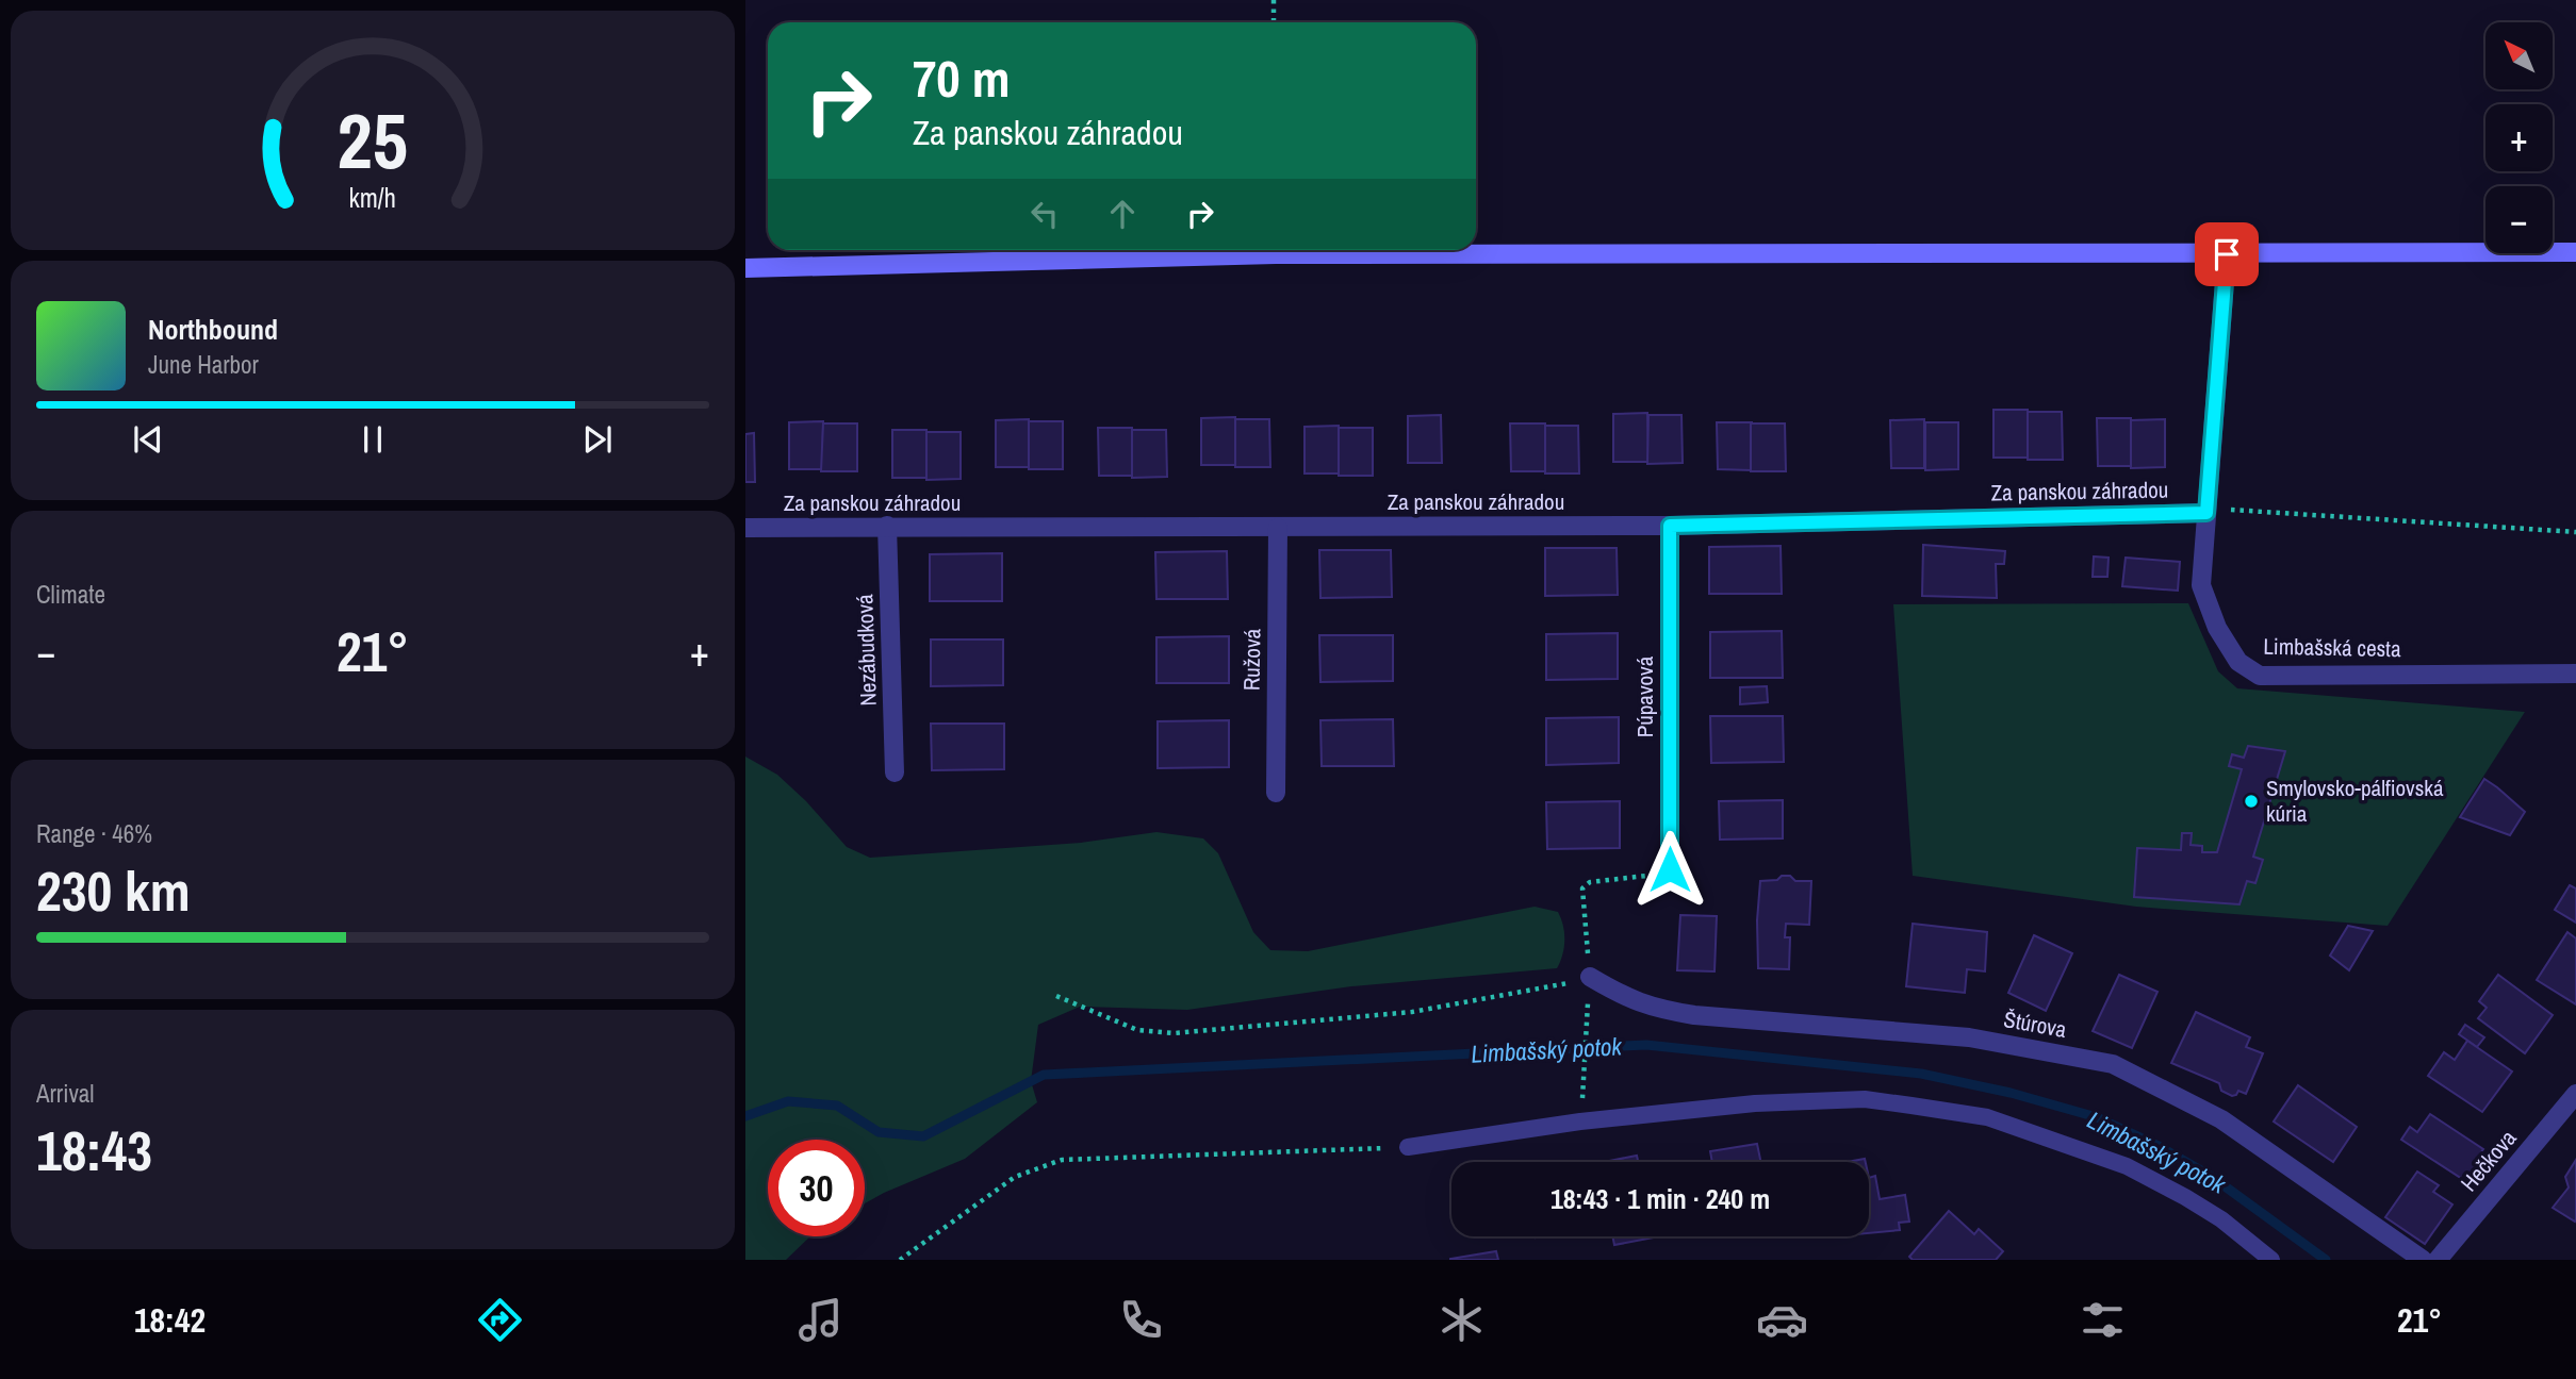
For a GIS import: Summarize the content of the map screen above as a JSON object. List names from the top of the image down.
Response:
{
  "streets": {
    "street": [
      "Za panskou záhradou",
      "Limbašská cesta",
      "Nezábudková",
      "Ružová",
      "Púpavová",
      "Štúrova",
      "Hečkova"
    ]
  },
  "crossings": [
    ["Za panskou záhradou", "Limbašská cesta"],
    ["Za panskou záhradou", "Nezábudková"],
    ["Za panskou záhradou", "Ružová"],
    ["Za panskou záhradou", "Púpavová"]
  ],
  "water": ["Limbašský potok"],
  "places": ["Smylovsko-pálfiovská kúria"],
  "north": "top left",
  "page": {
    "map_buttons": ["+", "−"],
    "turn": ["70 m", "Za panskou záhradou"],
    "song": ["Northbound", "June Harbor"],
    "tile": [
      "Climate",
      ["Range · 46%", "230 km"],
      ["Arrival", "18:43"]
    ],
    "heat": ["−", "21°", "+"],
    "limit": "30",
    "trip": "18:43 · 1 min · 240 m",
    "tabs": ["18:42", "21°"],
    "gauge": ["25", "km/h"]
  }
}
